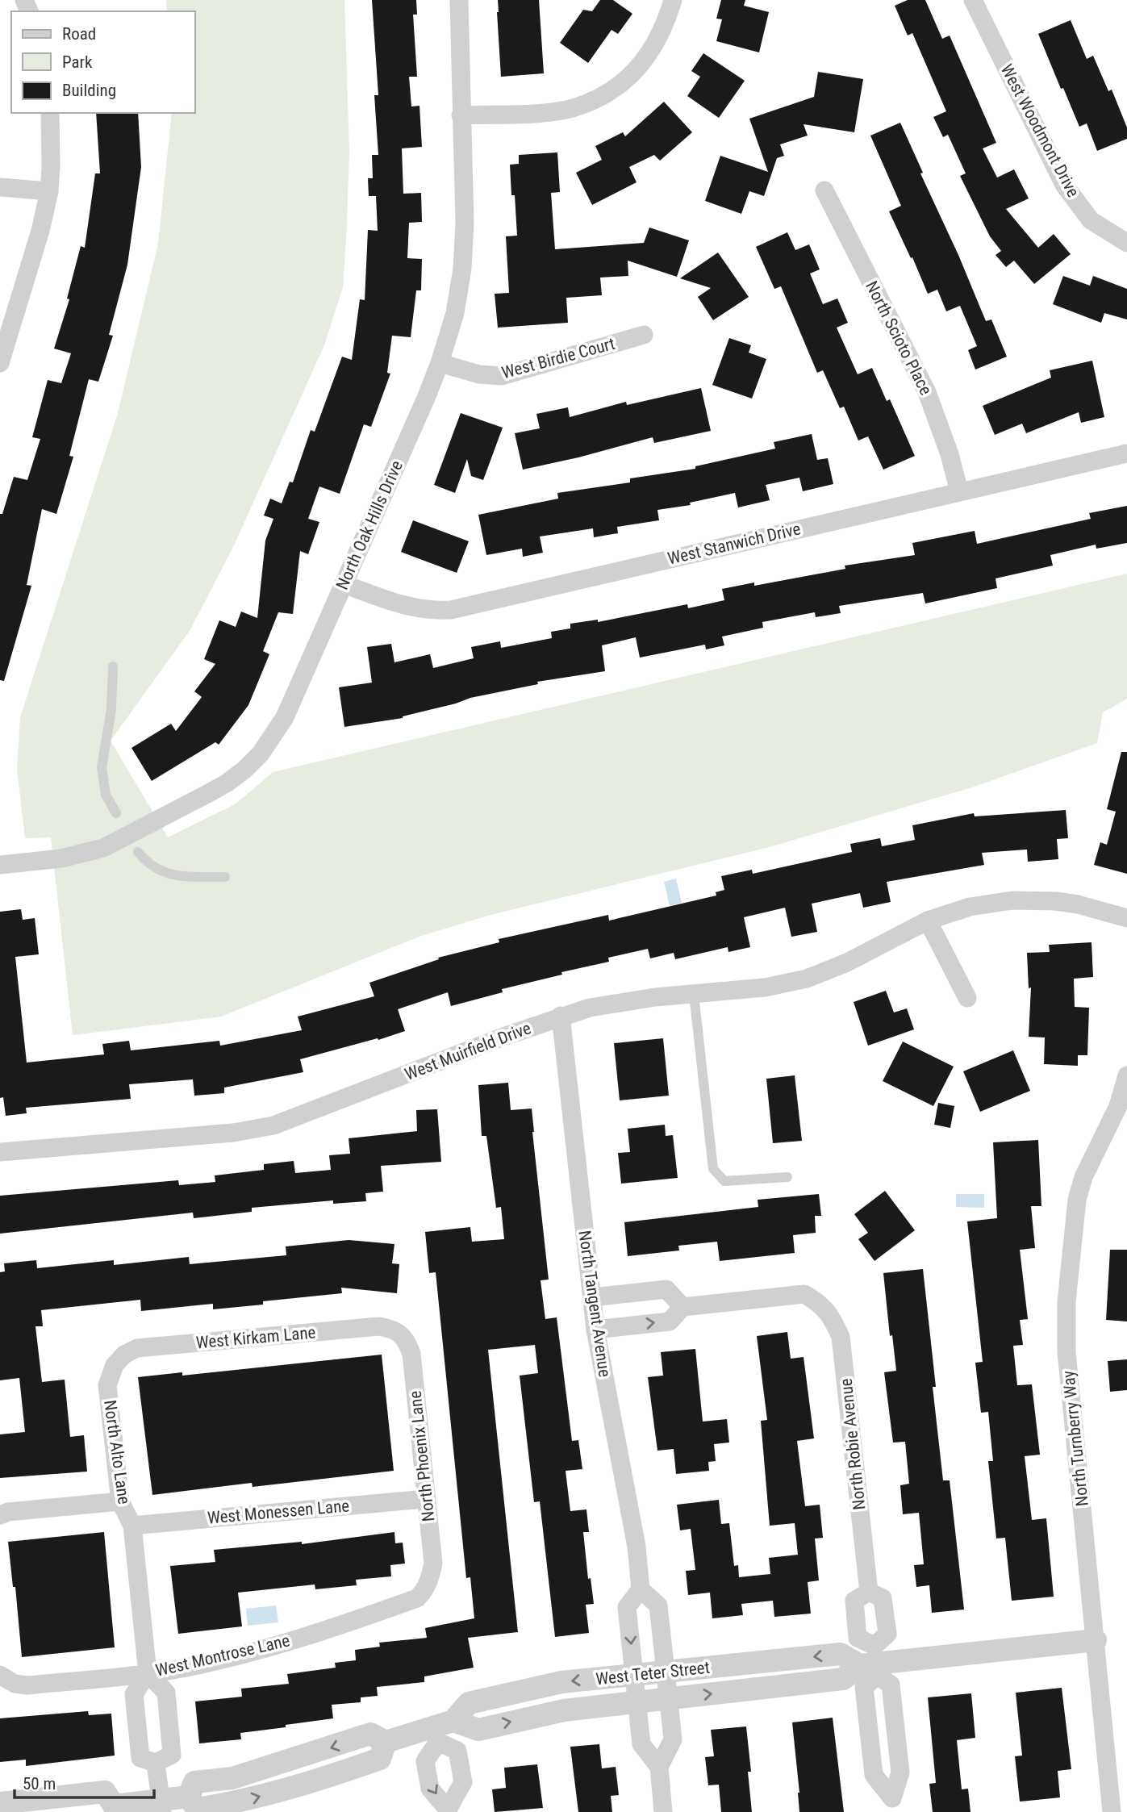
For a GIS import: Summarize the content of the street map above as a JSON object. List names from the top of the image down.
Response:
{
  "streets": {
    "street": [
      "West Woodmont Drive",
      "North Scioto Place",
      "West Birdie Court",
      "North Oak Hills Drive",
      "West Stanwich Drive",
      "West Muirfield Drive",
      "North Tangent Avenue",
      "West Kirkam Lane",
      "North Turnberry Way",
      "North Robie Avenue",
      "North Alto Lane",
      "North Phoenix Lane",
      "West Monessen Lane",
      "West Montrose Lane",
      "West Teter Street"
    ]
  },
  "crossings": [
    ["North Scioto Place", "West Stanwich Drive"],
    ["West Birdie Court", "North Oak Hills Drive"],
    ["North Oak Hills Drive", "West Stanwich Drive"],
    ["West Muirfield Drive", "North Tangent Avenue"],
    ["West Kirkam Lane", "North Alto Lane"],
    ["West Kirkam Lane", "North Phoenix Lane"],
    ["North Turnberry Way", "West Teter Street"],
    ["North Alto Lane", "West Monessen Lane"],
    ["North Alto Lane", "West Montrose Lane"],
    ["North Phoenix Lane", "West Monessen Lane"],
    ["North Phoenix Lane", "West Montrose Lane"]
  ],
  "legend": ["Road", "Park", "Building"],
  "scale_bar": "50 m"
}
